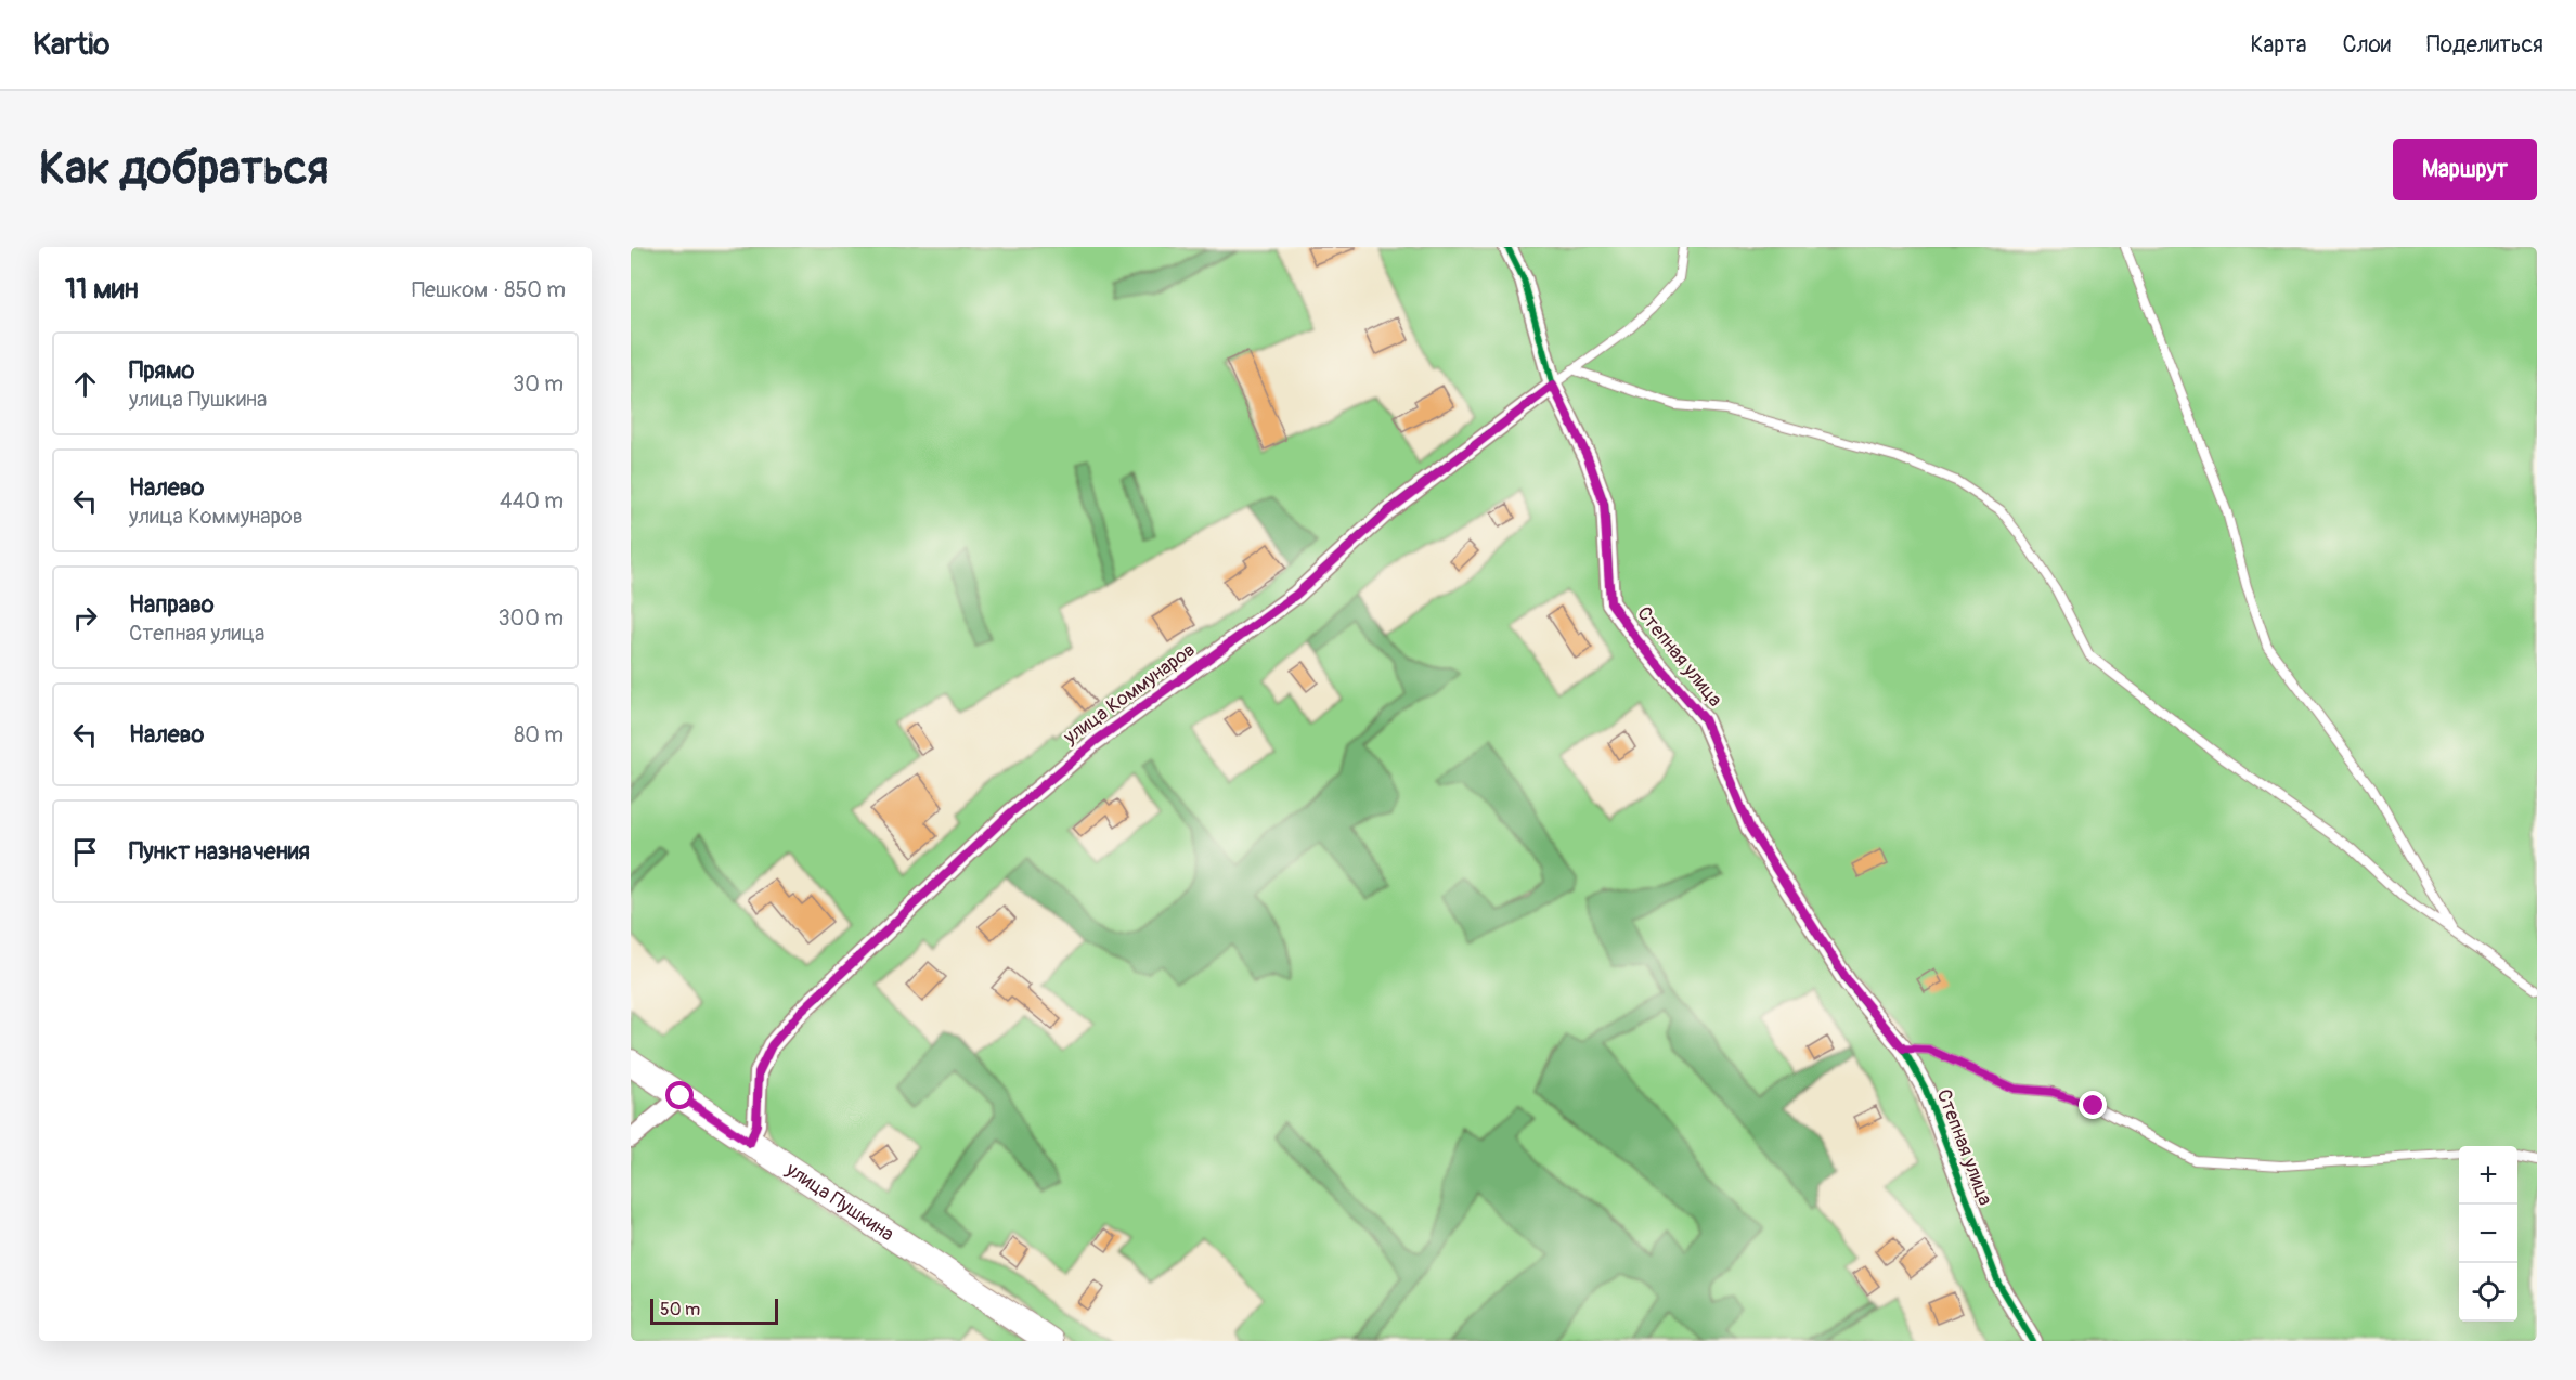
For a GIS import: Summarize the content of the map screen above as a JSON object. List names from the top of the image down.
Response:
{
  "streets": {
    "street": ["Степная улица", "улица Коммунаров", "улица Пушкина"]
  },
  "crossings": [
    ["Степная улица", "улица Коммунаров"],
    ["улица Коммунаров", "улица Пушкина"]
  ],
  "scale_bar": "50 m",
  "page": {
    "header": "Kartio",
    "nav": ["Карта", "Слои", "Поделиться"],
    "buttons": "Маршрут",
    "title": "Как добраться",
    "heading": ["11 мин", "Пешком · 850 m"],
    "list": [
      ["Прямо", "улица Пушкина", "30 m"],
      ["Налево", "улица Коммунаров", "440 m"],
      ["Направо", "Степная улица", "300 m"],
      ["Налево", "80 m"],
      "Пункт назначения"
    ],
    "map_buttons": ["+", "−"],
    "scale": "50 m"
  }
}
